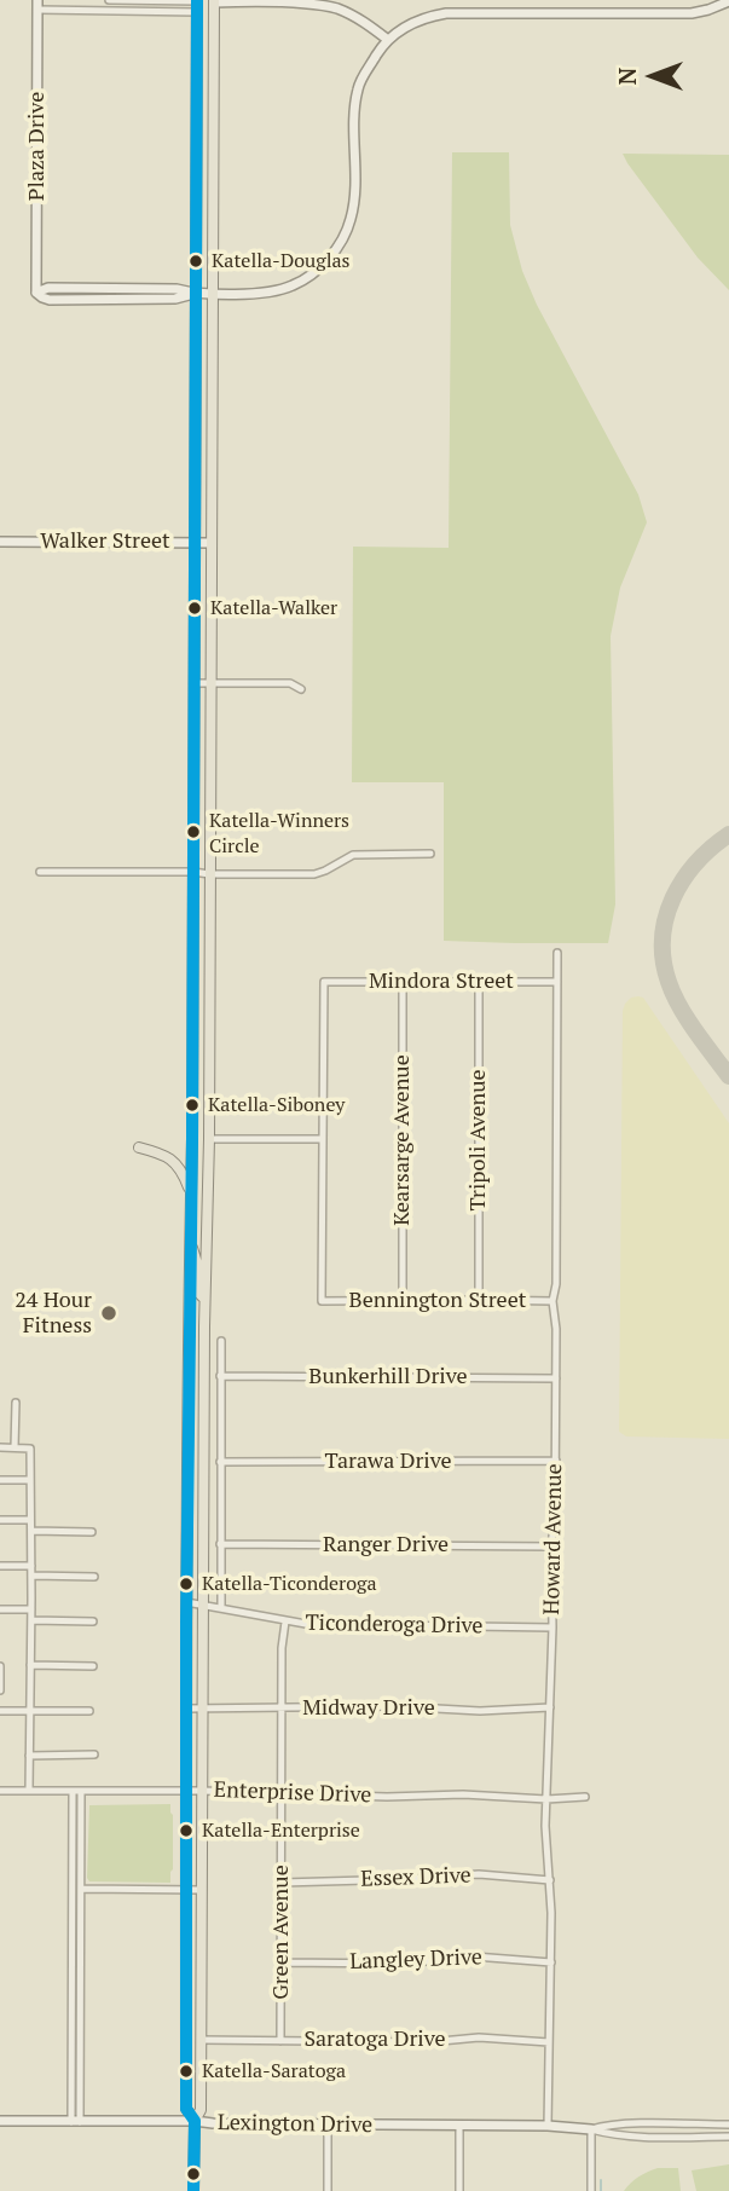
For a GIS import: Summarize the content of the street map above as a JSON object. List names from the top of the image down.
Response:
{
  "streets": {
    "street": [
      "Plaza Drive",
      "Walker Street",
      "Mindora Street",
      "Kearsarge Avenue",
      "Tripoli Avenue",
      "Bennington Street",
      "Bunkerhill Drive",
      "Tarawa Drive",
      "Howard Avenue",
      "Ranger Drive",
      "Ticonderoga Drive",
      "Midway Drive",
      "Enterprise Drive",
      "Essex Drive",
      "Green Avenue",
      "Langley Drive",
      "Saratoga Drive",
      "Lexington Drive"
    ]
  },
  "crossings": [
    ["Mindora Street", "Kearsarge Avenue"],
    ["Mindora Street", "Tripoli Avenue"],
    ["Mindora Street", "Bennington Street"],
    ["Mindora Street", "Howard Avenue"],
    ["Kearsarge Avenue", "Bennington Street"],
    ["Tripoli Avenue", "Bennington Street"],
    ["Bennington Street", "Howard Avenue"],
    ["Bunkerhill Drive", "Howard Avenue"],
    ["Tarawa Drive", "Howard Avenue"],
    ["Howard Avenue", "Ranger Drive"],
    ["Howard Avenue", "Ticonderoga Drive"],
    ["Howard Avenue", "Midway Drive"],
    ["Howard Avenue", "Enterprise Drive"],
    ["Howard Avenue", "Essex Drive"],
    ["Howard Avenue", "Langley Drive"],
    ["Howard Avenue", "Saratoga Drive"],
    ["Howard Avenue", "Lexington Drive"],
    ["Ticonderoga Drive", "Green Avenue"],
    ["Midway Drive", "Green Avenue"],
    ["Enterprise Drive", "Green Avenue"],
    ["Essex Drive", "Green Avenue"],
    ["Green Avenue", "Langley Drive"],
    ["Green Avenue", "Saratoga Drive"]
  ],
  "places": [
    "Katella-Douglas",
    "Katella-Walker",
    "Katella-Winners Circle",
    "Katella-Siboney",
    "24 Hour Fitness",
    "Katella-Ticonderoga",
    "Katella-Enterprise",
    "Katella-Saratoga"
  ],
  "north": "left"
}
